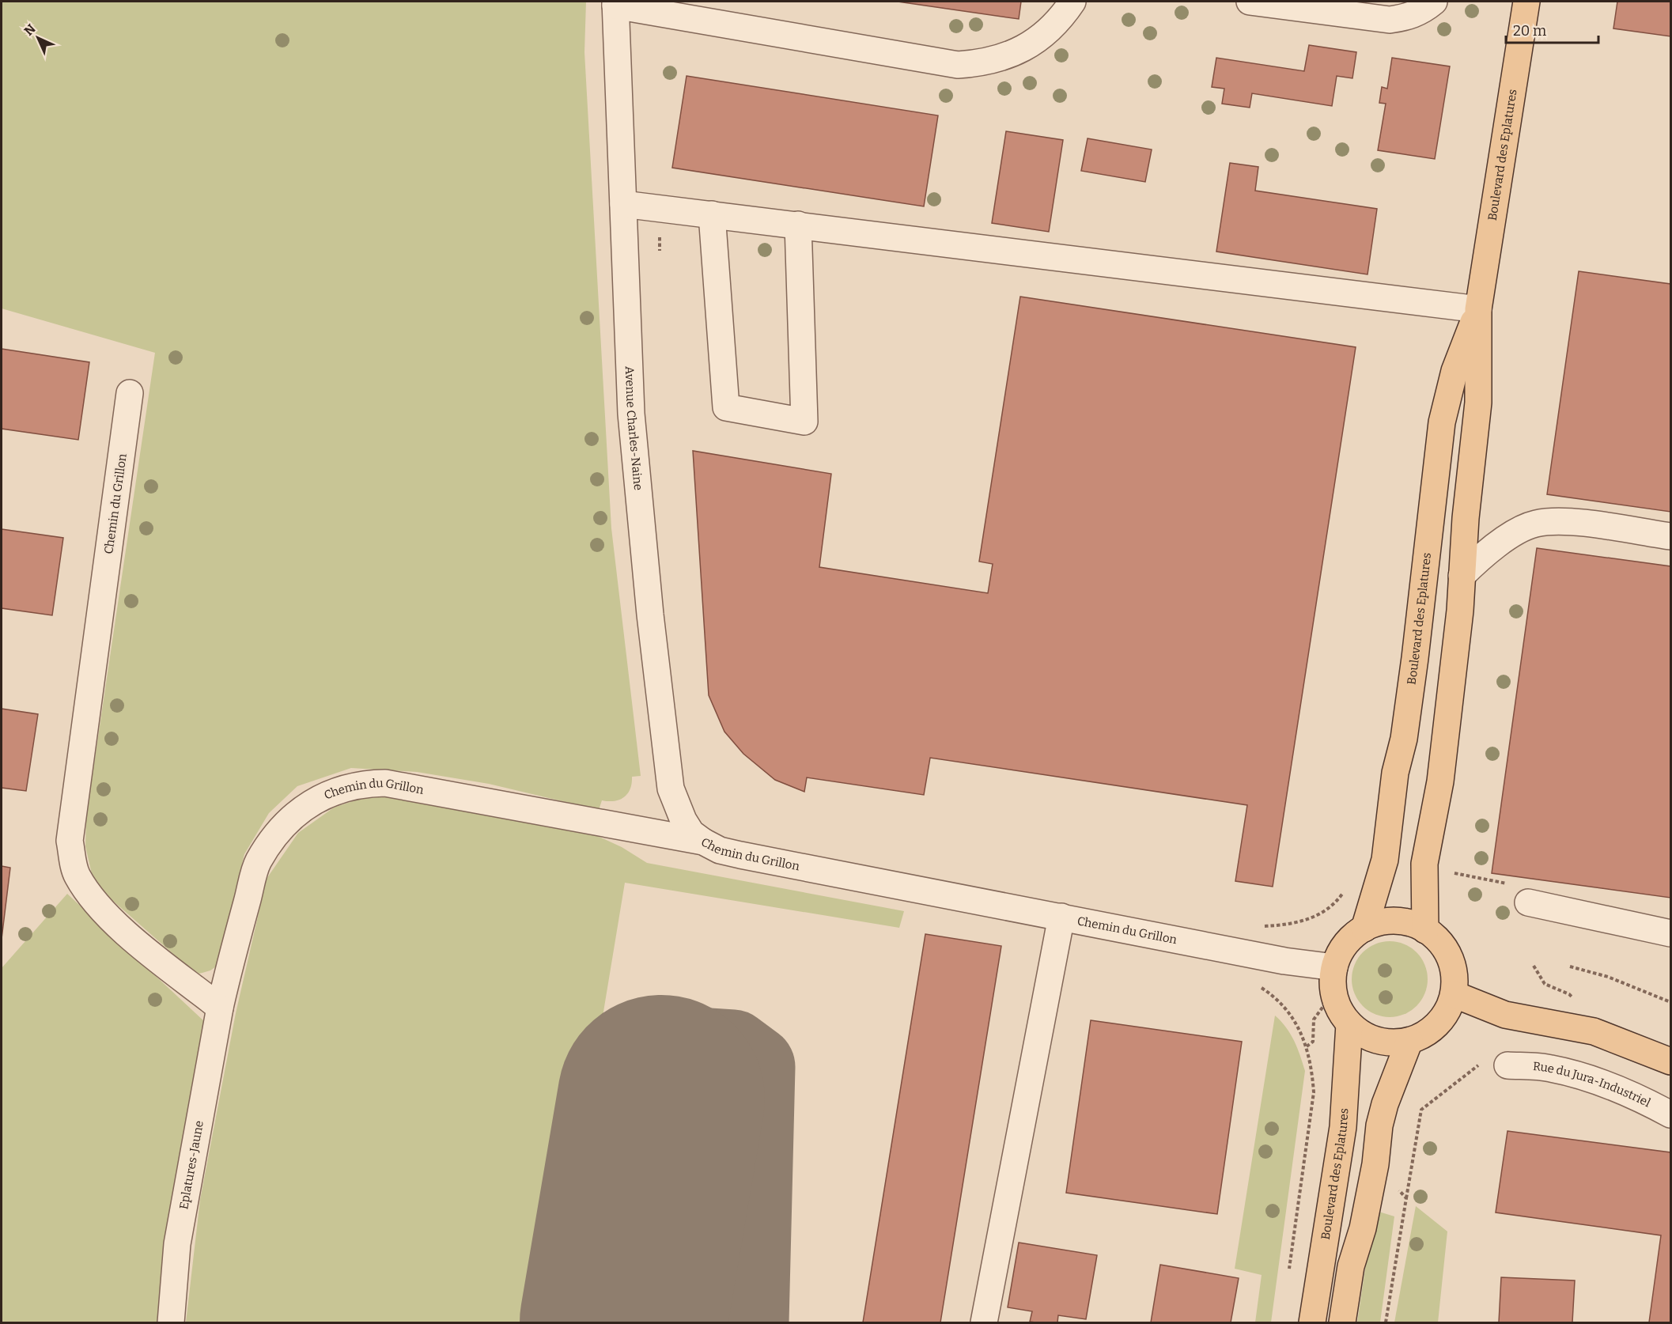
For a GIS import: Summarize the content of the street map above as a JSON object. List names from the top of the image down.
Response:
{
  "streets": {
    "main road": ["Boulevard des Eplatures"],
    "street": [
      "Avenue Charles-Naine",
      "Chemin du Grillon",
      "Rue du Jura-Industriel",
      "Eplatures-Jaune"
    ]
  },
  "crossings": [
    ["Boulevard des Eplatures", "Chemin du Grillon"],
    ["Avenue Charles-Naine", "Chemin du Grillon"],
    ["Chemin du Grillon", "Eplatures-Jaune"]
  ],
  "scale_bar": "20 m",
  "north": "top left"
}
